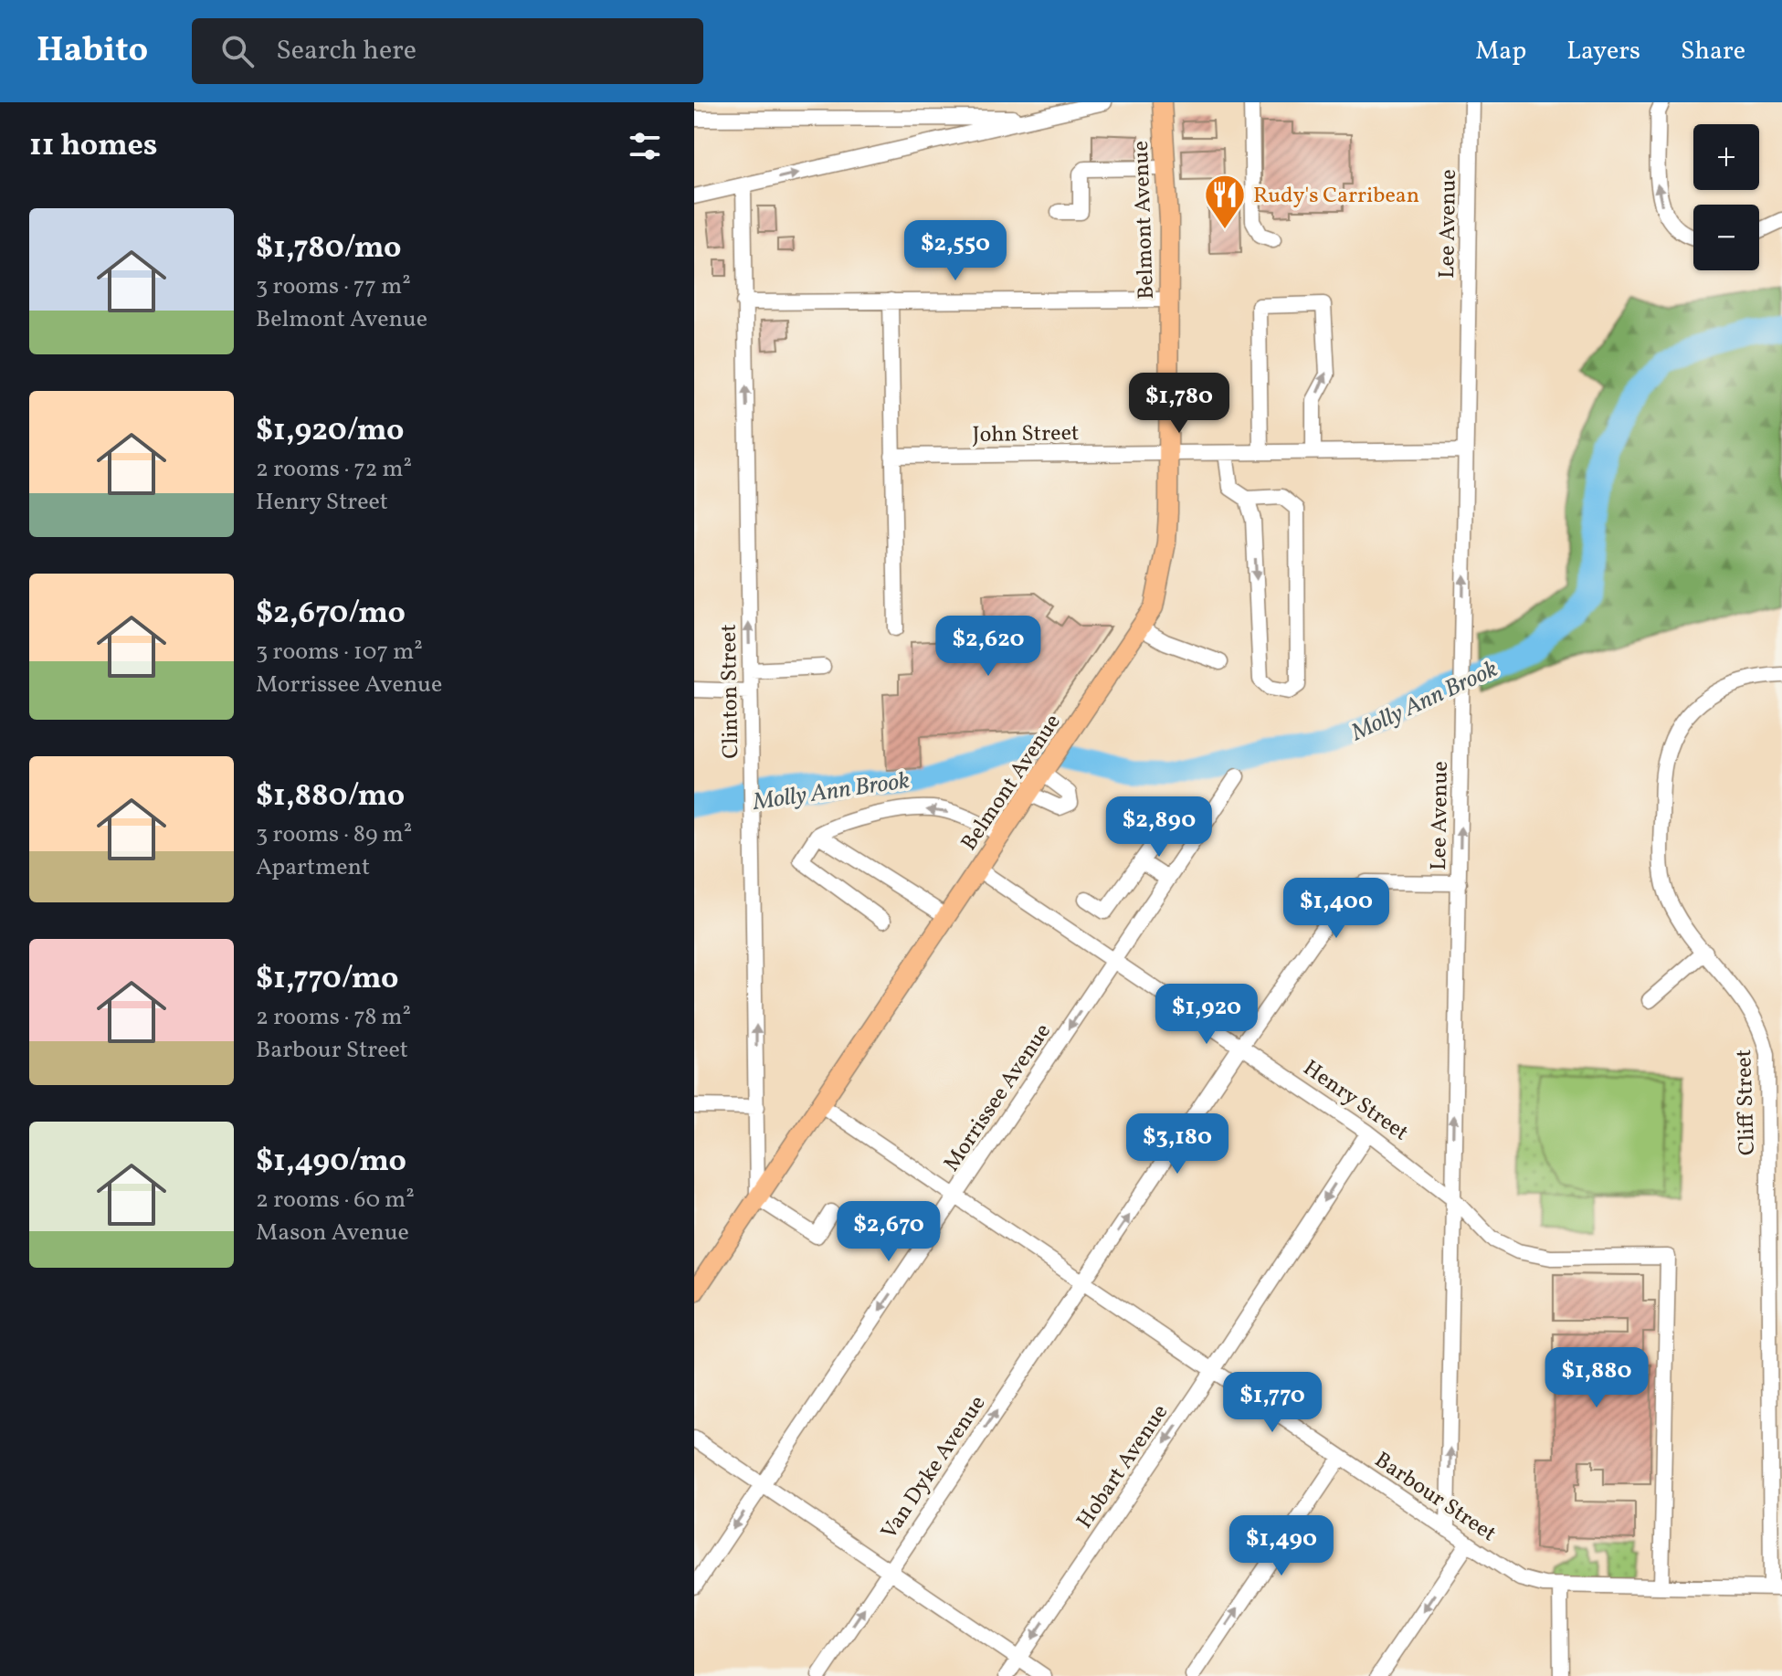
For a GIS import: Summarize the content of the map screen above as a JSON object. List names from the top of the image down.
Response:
{
  "streets": {
    "main road": ["Belmont Avenue"],
    "street": [
      "Lee Avenue",
      "John Street",
      "Clinton Street",
      "Morrissee Avenue",
      "Henry Street",
      "Cliff Street",
      "Hobart Avenue",
      "Van Dyke Avenue",
      "Barbour Street"
    ]
  },
  "crossings": [
    ["Belmont Avenue", "John Street"],
    ["Belmont Avenue", "Clinton Street"],
    ["Belmont Avenue", "Henry Street"],
    ["Belmont Avenue", "Barbour Street"],
    ["Lee Avenue", "John Street"],
    ["Lee Avenue", "Henry Street"],
    ["Lee Avenue", "Van Dyke Avenue"],
    ["Lee Avenue", "Barbour Street"],
    ["Morrissee Avenue", "Henry Street"],
    ["Morrissee Avenue", "Barbour Street"],
    ["Henry Street", "Hobart Avenue"],
    ["Henry Street", "Van Dyke Avenue"],
    ["Henry Street", "Barbour Street"],
    ["Cliff Street", "Barbour Street"],
    ["Hobart Avenue", "Barbour Street"],
    ["Van Dyke Avenue", "Barbour Street"]
  ],
  "one_way": [
    "Lee Avenue",
    "Clinton Street",
    "Morrissee Avenue",
    "Hobart Avenue",
    "Van Dyke Avenue"
  ],
  "water": ["Molly Ann Brook"],
  "places": {
    "restaurant": ["Rudy's Carribean"]
  },
  "page": {
    "header": "Habito",
    "search": "Search here",
    "nav": ["Map", "Layers", "Share"],
    "heading": "11 homes",
    "map_buttons": ["+", "−"],
    "list": [
      {
        "name": "$1,780/mo",
        "note": "3 rooms · 77 m² · Belmont Avenue"
      },
      {
        "name": "$1,920/mo",
        "note": "2 rooms · 72 m² · Henry Street"
      },
      {
        "name": "$2,670/mo",
        "note": "3 rooms · 107 m² · Morrissee Avenue"
      },
      {
        "name": "$1,880/mo",
        "note": "3 rooms · 89 m² · Apartment"
      },
      {
        "name": "$1,770/mo",
        "note": "2 rooms · 78 m² · Barbour Street"
      },
      {
        "name": "$1,490/mo",
        "note": "2 rooms · 60 m² · Mason Avenue"
      }
    ],
    "price": [
      "$2,550",
      "$1,780",
      "$2,620",
      "$2,890",
      "$1,400",
      "$1,920",
      "$3,180",
      "$2,670",
      "$1,880",
      "$1,770",
      "$1,490"
    ]
  }
}
